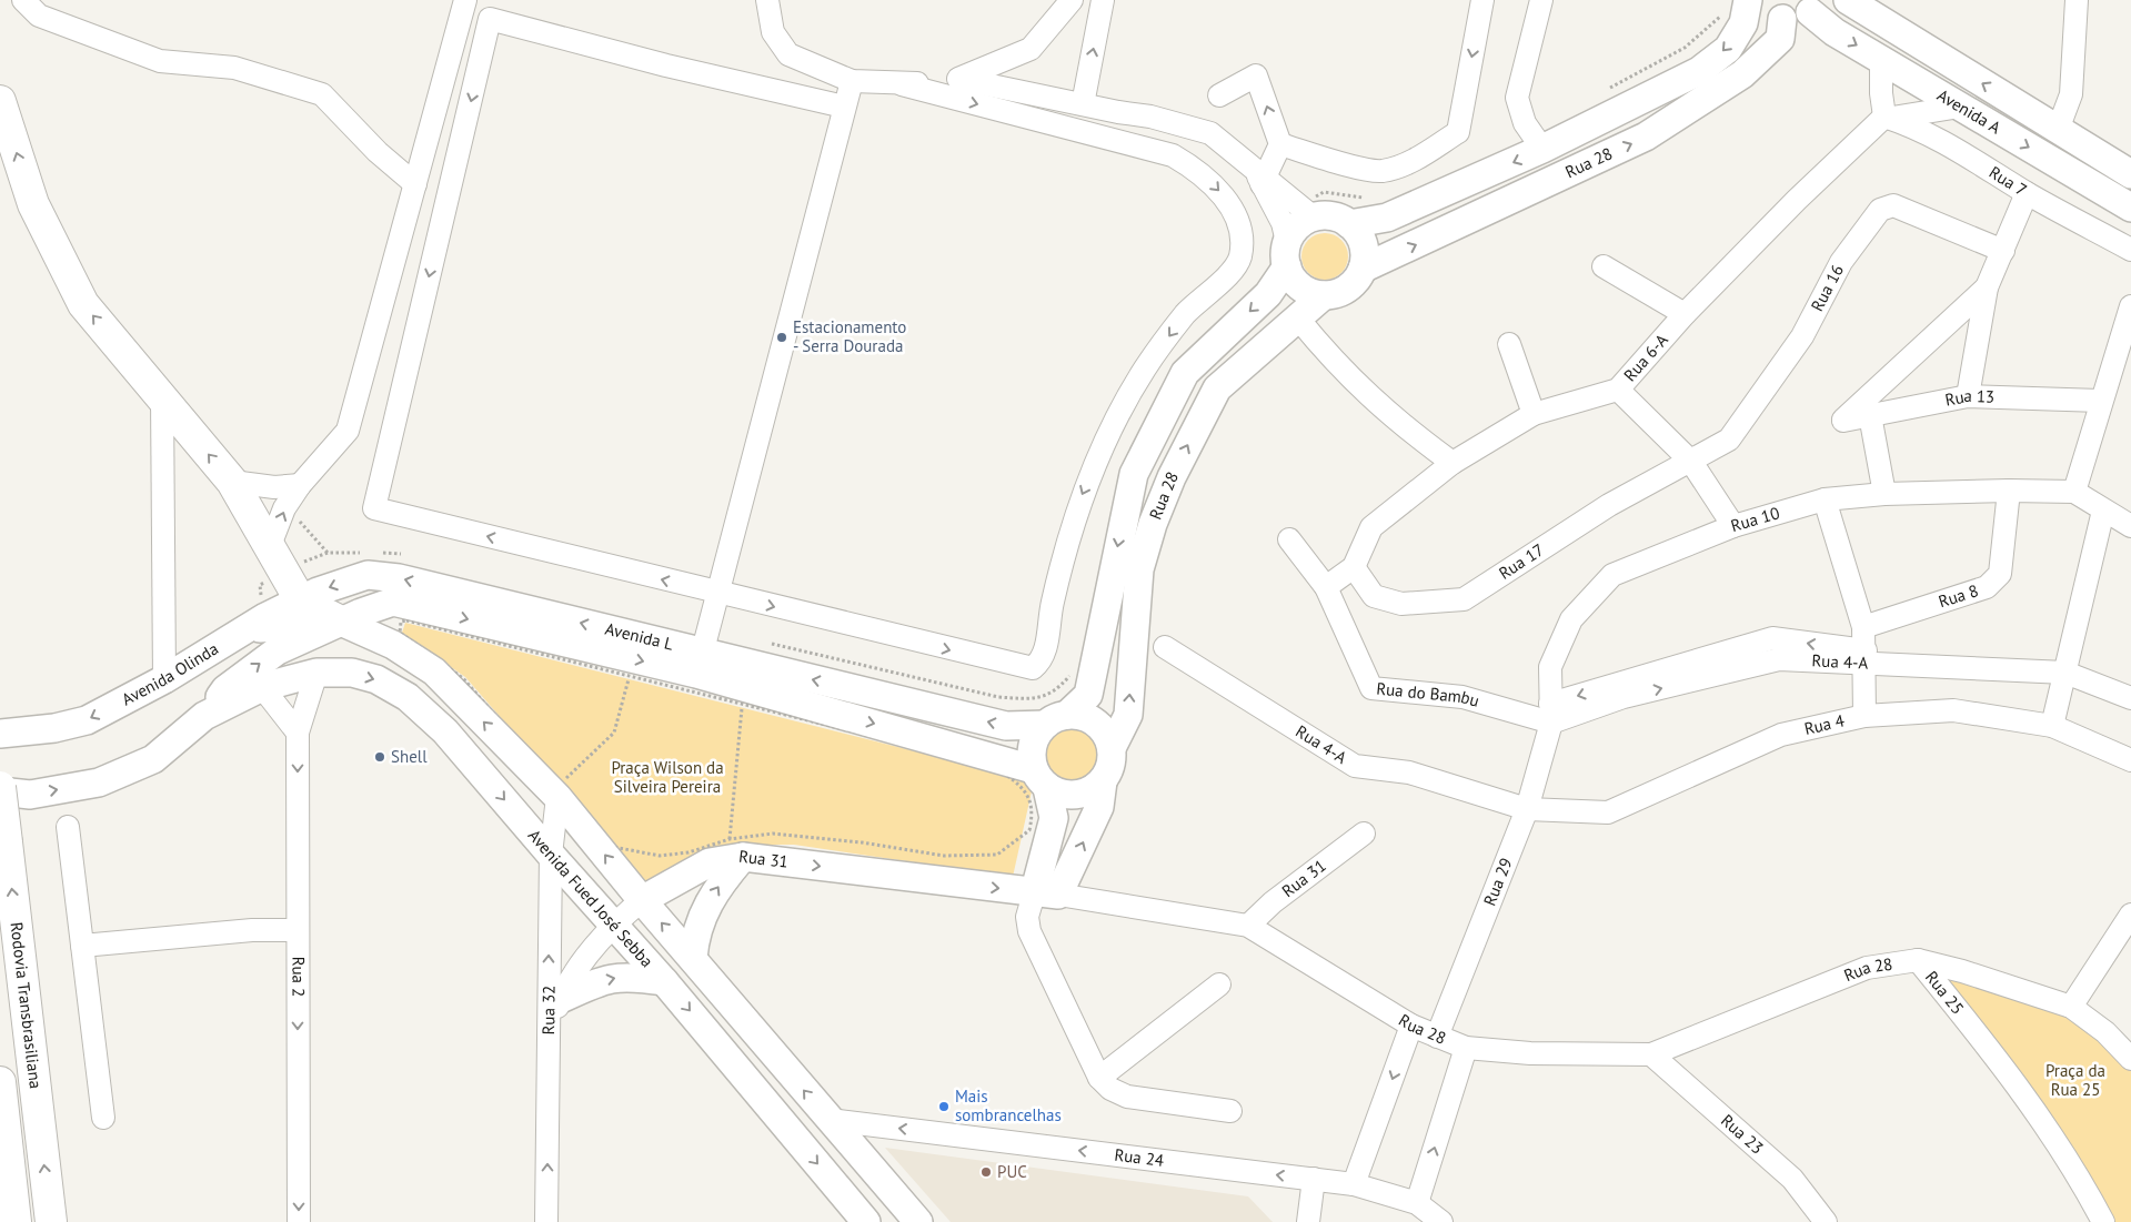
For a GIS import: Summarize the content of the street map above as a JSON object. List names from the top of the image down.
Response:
{
  "streets": {
    "highway": ["Rodovia Transbrasiliana"],
    "main road": [
      "Avenida A",
      "Rua 28",
      "Avenida L",
      "Avenida Olinda",
      "Rua 31",
      "Avenida Fued José Sebba"
    ],
    "street": [
      "Rua 7",
      "Rua 16",
      "Rua 6-A",
      "Rua 13",
      "Rua 10",
      "Rua 17",
      "Rua 8",
      "Rua 4-A",
      "Rua do Bambu",
      "Rua 4",
      "Rua 29",
      "Rua 2",
      "Rua 25",
      "Rua 32",
      "Rua 23",
      "Rua 24"
    ]
  },
  "crossings": [
    ["Rua 28", "Avenida L"],
    ["Rua 28", "Rua 31"],
    ["Rua 28", "Rua 29"],
    ["Rua 28", "Rua 25"],
    ["Rua 28", "Rua 23"],
    ["Rua 7", "Rua 6-A"],
    ["Rua 16", "Rua 17"],
    ["Rua 6-A", "Rua 17"],
    ["Rua 6-A", "Rua do Bambu"],
    ["Rua 10", "Rua 8"],
    ["Rua 10", "Rua 4-A"],
    ["Rua 10", "Rua do Bambu"],
    ["Rua 10", "Rua 29"],
    ["Avenida L", "Avenida Olinda"],
    ["Rua 4-A", "Rua do Bambu"],
    ["Rua 4-A", "Rua 4"],
    ["Rua 4-A", "Rua 29"],
    ["Rua do Bambu", "Rua 29"],
    ["Rua 4", "Rua 29"],
    ["Rua 31", "Avenida Fued José Sebba"],
    ["Rua 31", "Rua 32"],
    ["Avenida Fued José Sebba", "Rua 2"],
    ["Avenida Fued José Sebba", "Rua 32"]
  ],
  "one_way": [
    "Rua 31",
    "Rua 2",
    "Rua 32",
    "Rua 24"
  ],
  "parks": ["Praça Wilson da Silveira Pereira", "Praça da Rua 25"],
  "places": [
    "Estacionamento - Serra Dourada",
    "Shell",
    "Mais sombrancelhas",
    "PUC"
  ]
}
